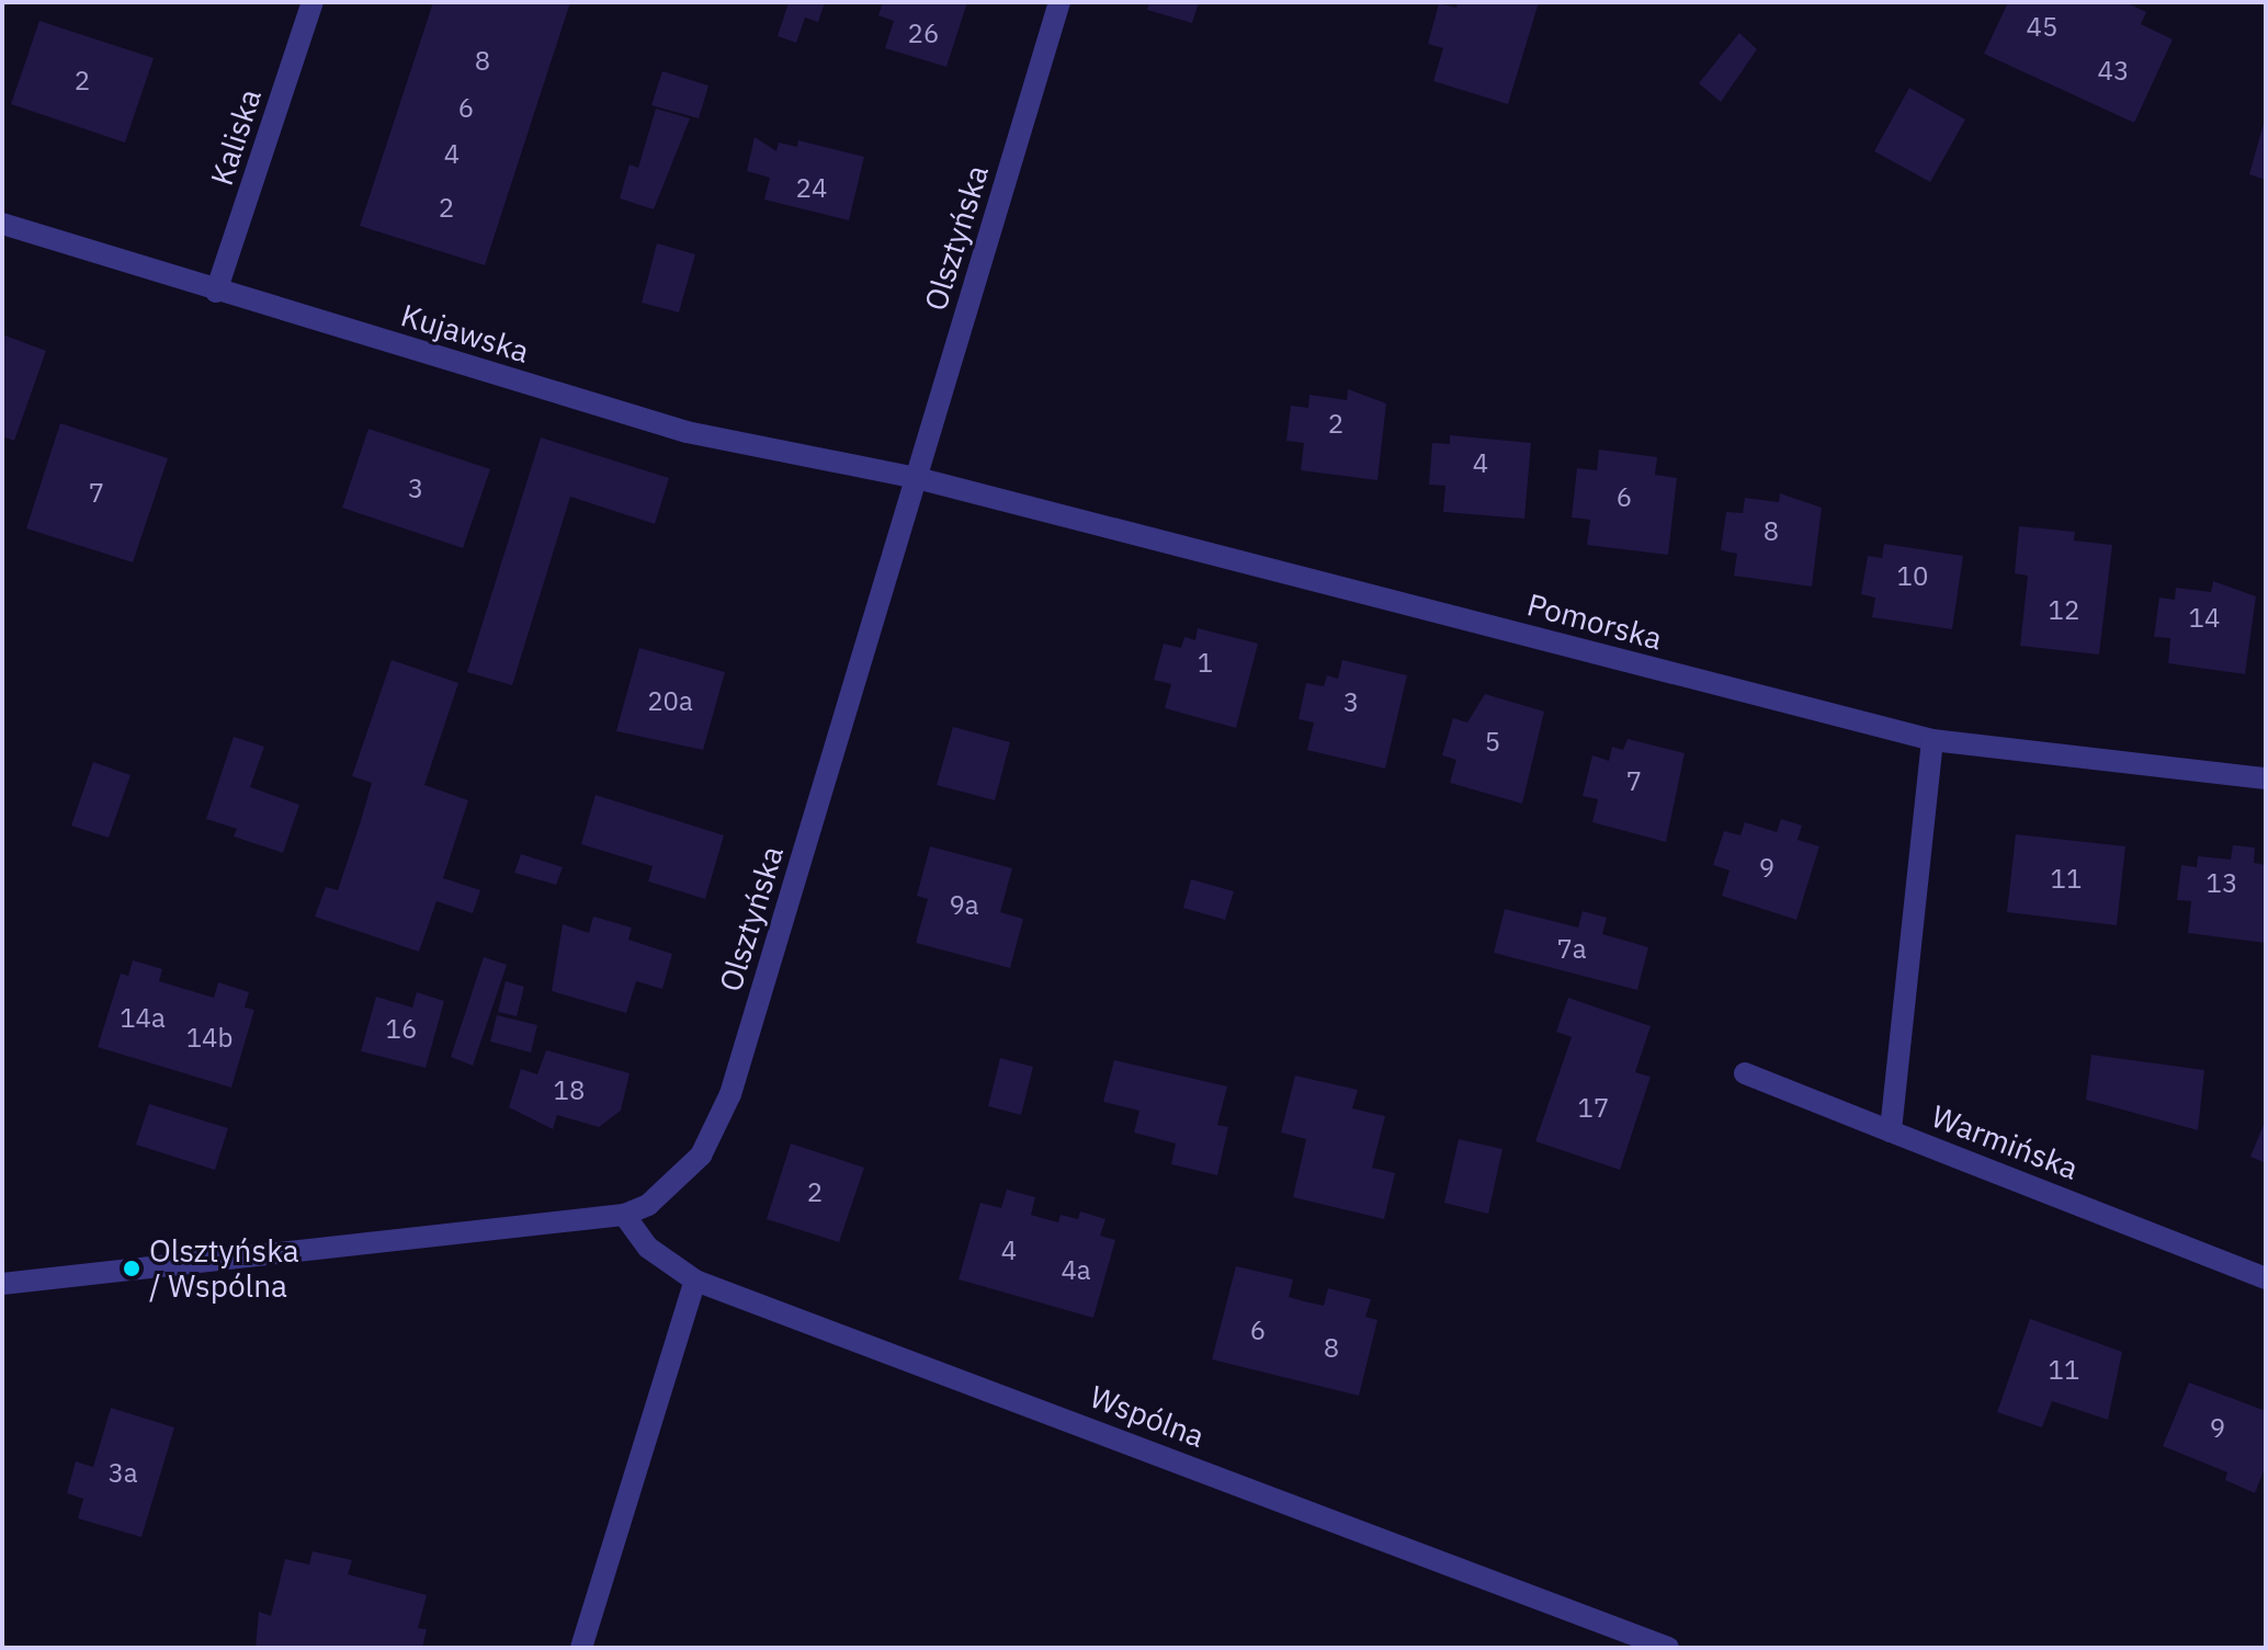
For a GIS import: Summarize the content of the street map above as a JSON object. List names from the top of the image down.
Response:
{
  "streets": {
    "street": [
      "Kaliska",
      "Olsztyńska",
      "Kujawska",
      "Pomorska",
      "Warmińska",
      "Wspólna"
    ]
  },
  "crossings": [
    ["Kaliska", "Kujawska"],
    ["Olsztyńska", "Kujawska"],
    ["Olsztyńska", "Pomorska"],
    ["Olsztyńska", "Wspólna"],
    ["Kujawska", "Pomorska"],
    ["Pomorska", "Warmińska"]
  ],
  "places": ["Olsztyńska / Wspólna"],
  "house_numbers": [
    "45",
    "26",
    "8",
    "43",
    "2",
    "6",
    "4",
    "24",
    "2",
    "2",
    "4",
    "3",
    "7",
    "6",
    "8",
    "10",
    "12",
    "14",
    "1",
    "20a",
    "3",
    "5",
    "7",
    "9",
    "11",
    "13",
    "9a",
    "7a",
    "14a",
    "16",
    "14b",
    "18",
    "17",
    "2",
    "4",
    "4a",
    "6",
    "8",
    "11",
    "9",
    "3a"
  ]
}
